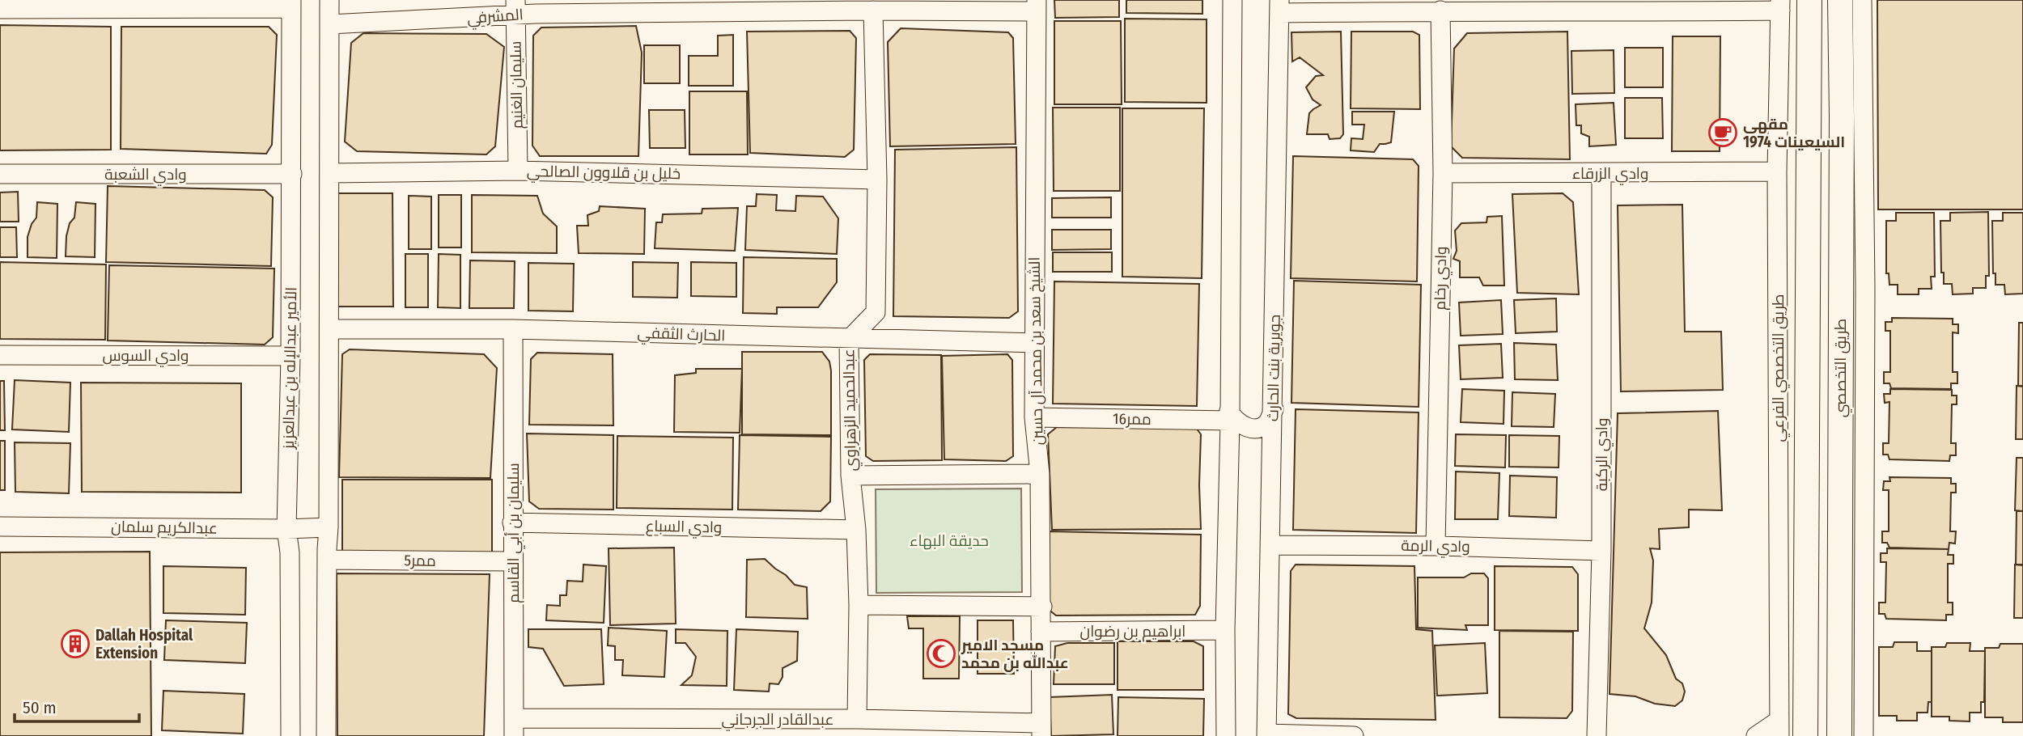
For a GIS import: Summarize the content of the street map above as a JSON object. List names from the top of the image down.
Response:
{
  "streets": {
    "main road": ["طريق التخصصي"],
    "street": [
      "المشرفي",
      "سليمان الغنيم",
      "خليل بن قلاوون الصالحي",
      "وادي الزرقاء",
      "وادي الشعبة",
      "وادي رخام",
      "الحارث الثقفي",
      "الشيخ سعد بن محمد آل حسين",
      "وادي السوس",
      "الأمير عبدالإله بن عبدالعزيز",
      "جويرية بنت الحارث",
      "طريق التخصصي الفرعي",
      "عبدالحميد الزهراوي",
      "ممر16",
      "وادي الركبة",
      "وادي السباع",
      "عبدالكريم سلمان",
      "سليمان بن أبي القاسم",
      "وادي الرمة",
      "ممر5",
      "ابراهيم بن رضوان",
      "عبدالقادر الجرجاني"
    ]
  },
  "crossings": [
    ["المشرفي", "سليمان الغنيم"],
    ["المشرفي", "الشيخ سعد بن محمد آل حسين"],
    ["المشرفي", "عبدالحميد الزهراوي"],
    ["سليمان الغنيم", "خليل بن قلاوون الصالحي"],
    ["خليل بن قلاوون الصالحي", "عبدالحميد الزهراوي"],
    ["وادي الزرقاء", "وادي رخام"],
    ["وادي الزرقاء", "طريق التخصصي الفرعي"],
    ["وادي الزرقاء", "وادي الركبة"],
    ["وادي الشعبة", "الأمير عبدالإله بن عبدالعزيز"],
    ["وادي رخام", "وادي الرمة"],
    ["الحارث الثقفي", "الشيخ سعد بن محمد آل حسين"],
    ["الحارث الثقفي", "عبدالحميد الزهراوي"],
    ["الحارث الثقفي", "سليمان بن أبي القاسم"],
    ["الشيخ سعد بن محمد آل حسين", "ممر16"],
    ["الشيخ سعد بن محمد آل حسين", "ابراهيم بن رضوان"],
    ["الشيخ سعد بن محمد آل حسين", "عبدالقادر الجرجاني"],
    ["وادي السوس", "الأمير عبدالإله بن عبدالعزيز"],
    ["الأمير عبدالإله بن عبدالعزيز", "عبدالكريم سلمان"],
    ["الأمير عبدالإله بن عبدالعزيز", "ممر5"],
    ["جويرية بنت الحارث", "وادي الرمة"],
    ["عبدالحميد الزهراوي", "وادي السباع"],
    ["عبدالحميد الزهراوي", "عبدالقادر الجرجاني"],
    ["وادي الركبة", "وادي الرمة"],
    ["وادي السباع", "سليمان بن أبي القاسم"],
    ["سليمان بن أبي القاسم", "ممر5"],
    ["سليمان بن أبي القاسم", "عبدالقادر الجرجاني"]
  ],
  "parks": ["حديقة البهاء"],
  "places": {
    "cafe": ["مقهى السيعينات 1974"],
    "building": ["Dallah Hospital Extension"],
    "mosque": ["مسجد الامير عبدالله بن محمد"]
  },
  "scale_bar": "50 m"
}
